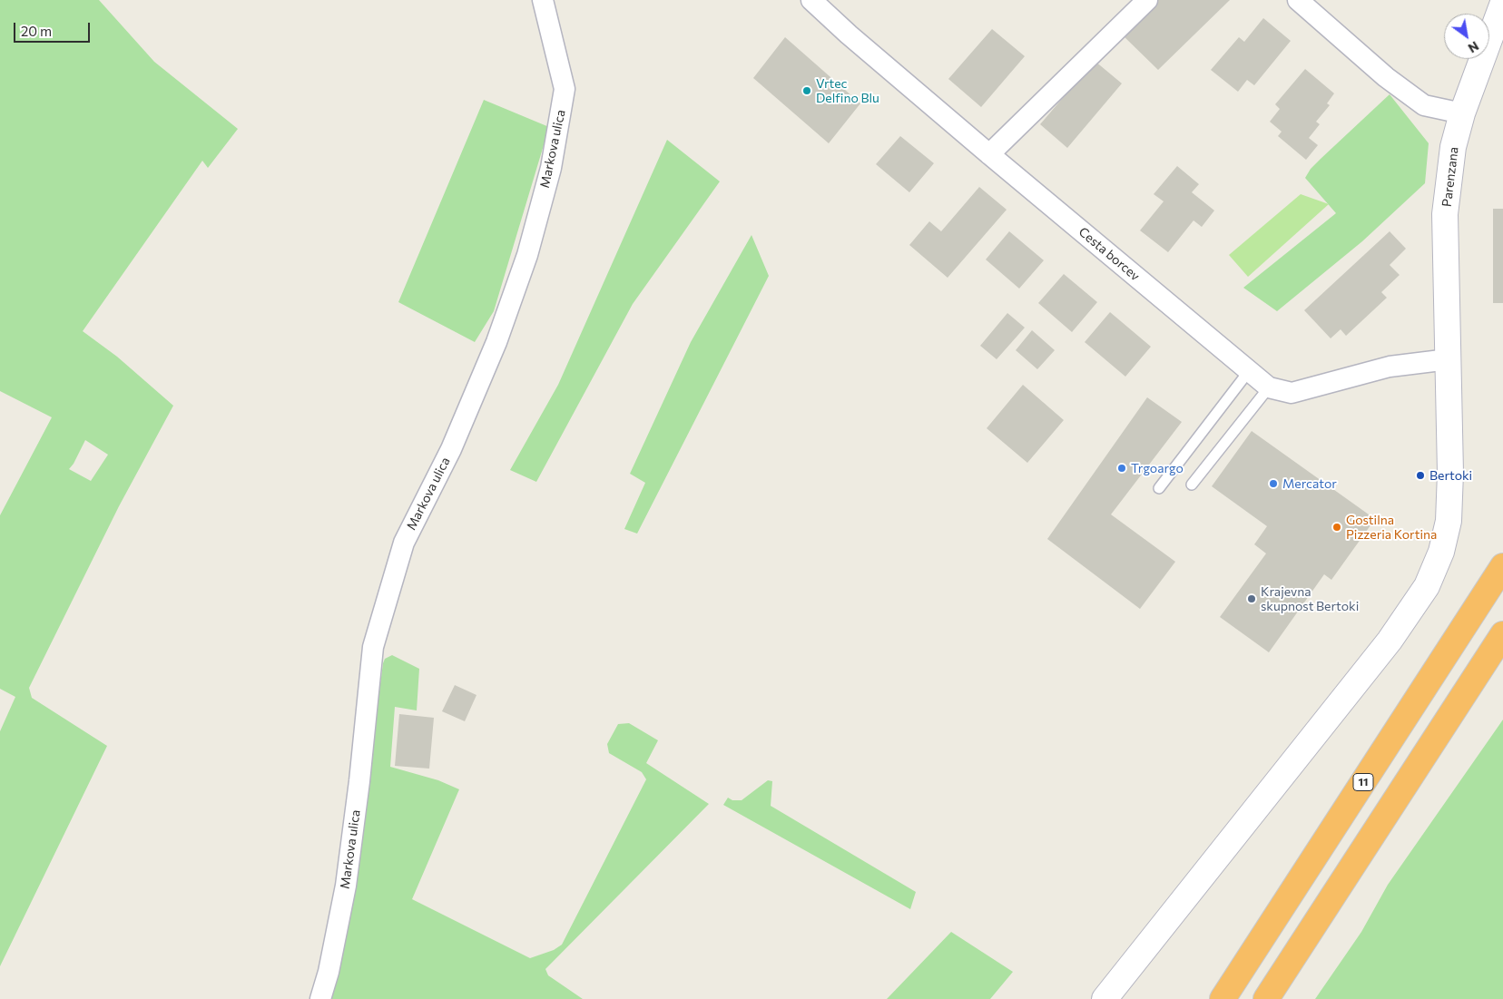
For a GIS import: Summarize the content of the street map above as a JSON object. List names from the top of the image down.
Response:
{
  "streets": {
    "highway": ["11"],
    "street": ["Markova ulica", "Parenzana", "Cesta borcev"]
  },
  "crossings": [
    ["Parenzana", "Cesta borcev"]
  ],
  "places": [
    "Vrtec Delfino Blu",
    "Trgoargo",
    "Bertoki",
    "Mercator",
    "Gostilna Pizzeria Kortina",
    "Krajevna skupnost Bertoki"
  ],
  "scale_bar": "20 m",
  "north": "bottom right"
}
